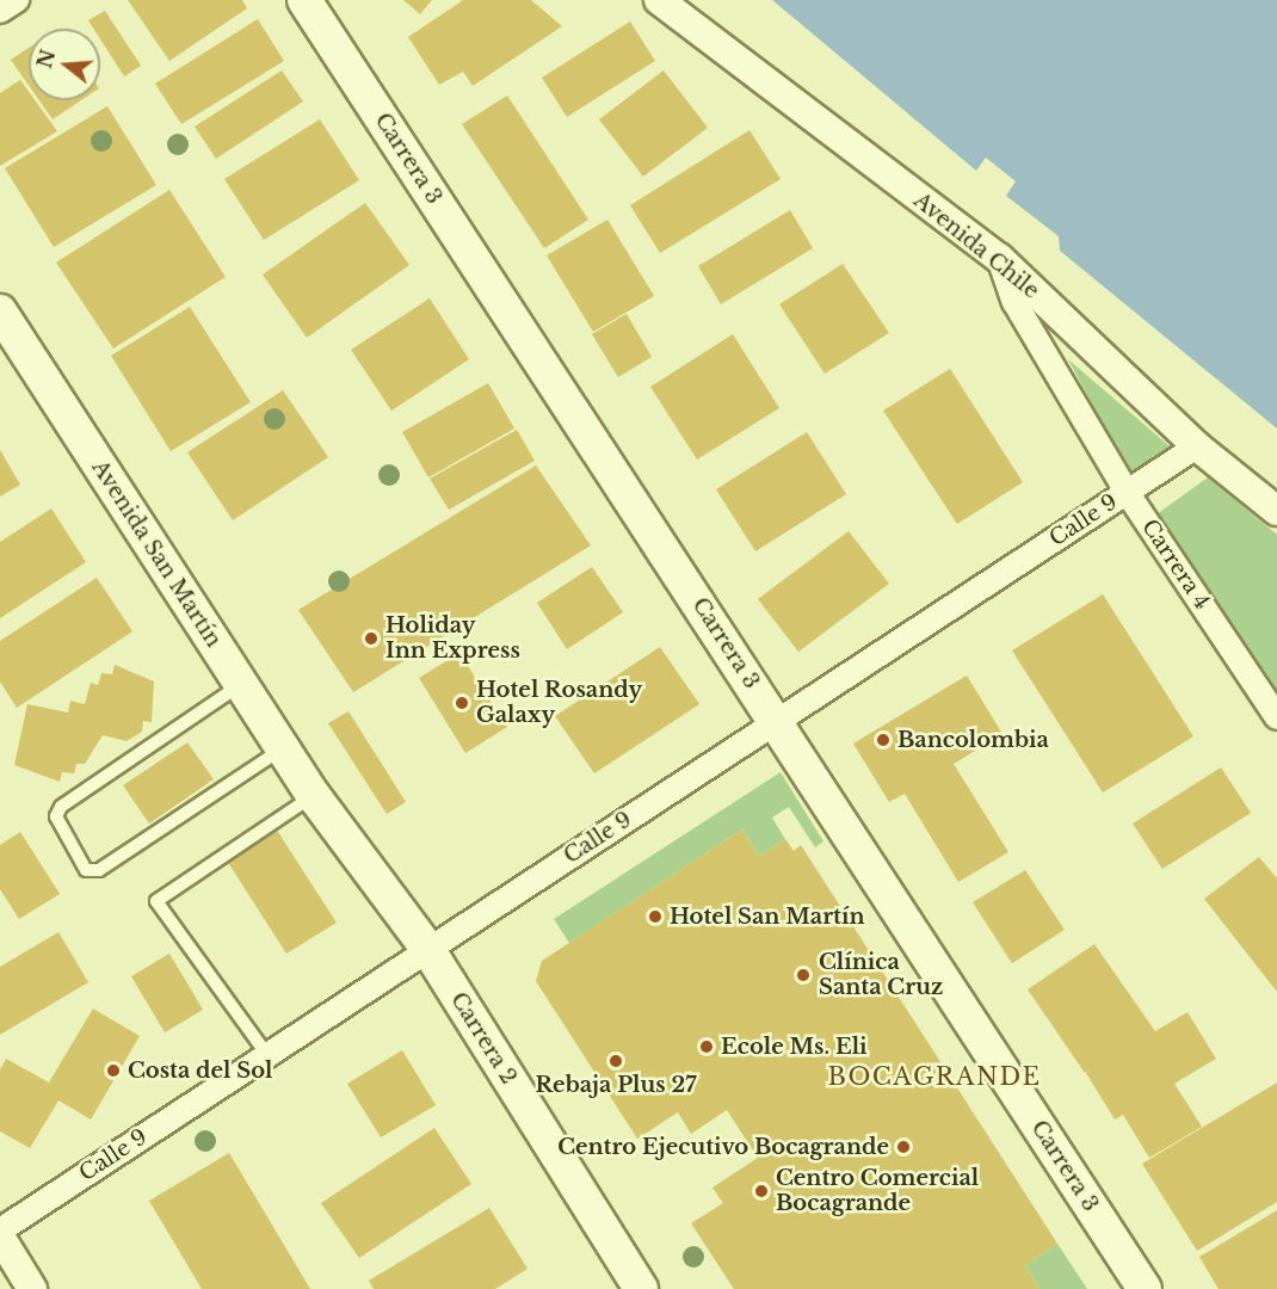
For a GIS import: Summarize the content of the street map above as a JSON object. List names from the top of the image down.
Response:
{
  "streets": {
    "main road": ["Carrera 3", "Avenida San Martín", "Carrera 2"],
    "street": ["Avenida Chile", "Calle 9", "Carrera 4"]
  },
  "crossings": [
    ["Carrera 3", "Calle 9"],
    ["Avenida Chile", "Calle 9"],
    ["Avenida Chile", "Carrera 4"],
    ["Calle 9", "Carrera 4"],
    ["Calle 9", "Carrera 2"],
    ["Avenida San Martín", "Carrera 2"]
  ],
  "districts": ["BOCAGRANDE"],
  "places": [
    "Holiday Inn Express",
    "Hotel Rosandy Galaxy",
    "Bancolombia",
    "Hotel San Martín",
    "Clínica Santa Cruz",
    "Ecole Ms. Eli",
    "Rebaja Plus 27",
    "Costa del Sol",
    "Centro Ejecutivo Bocagrande",
    "Centro Comercial Bocagrande"
  ],
  "north": "left"
}
